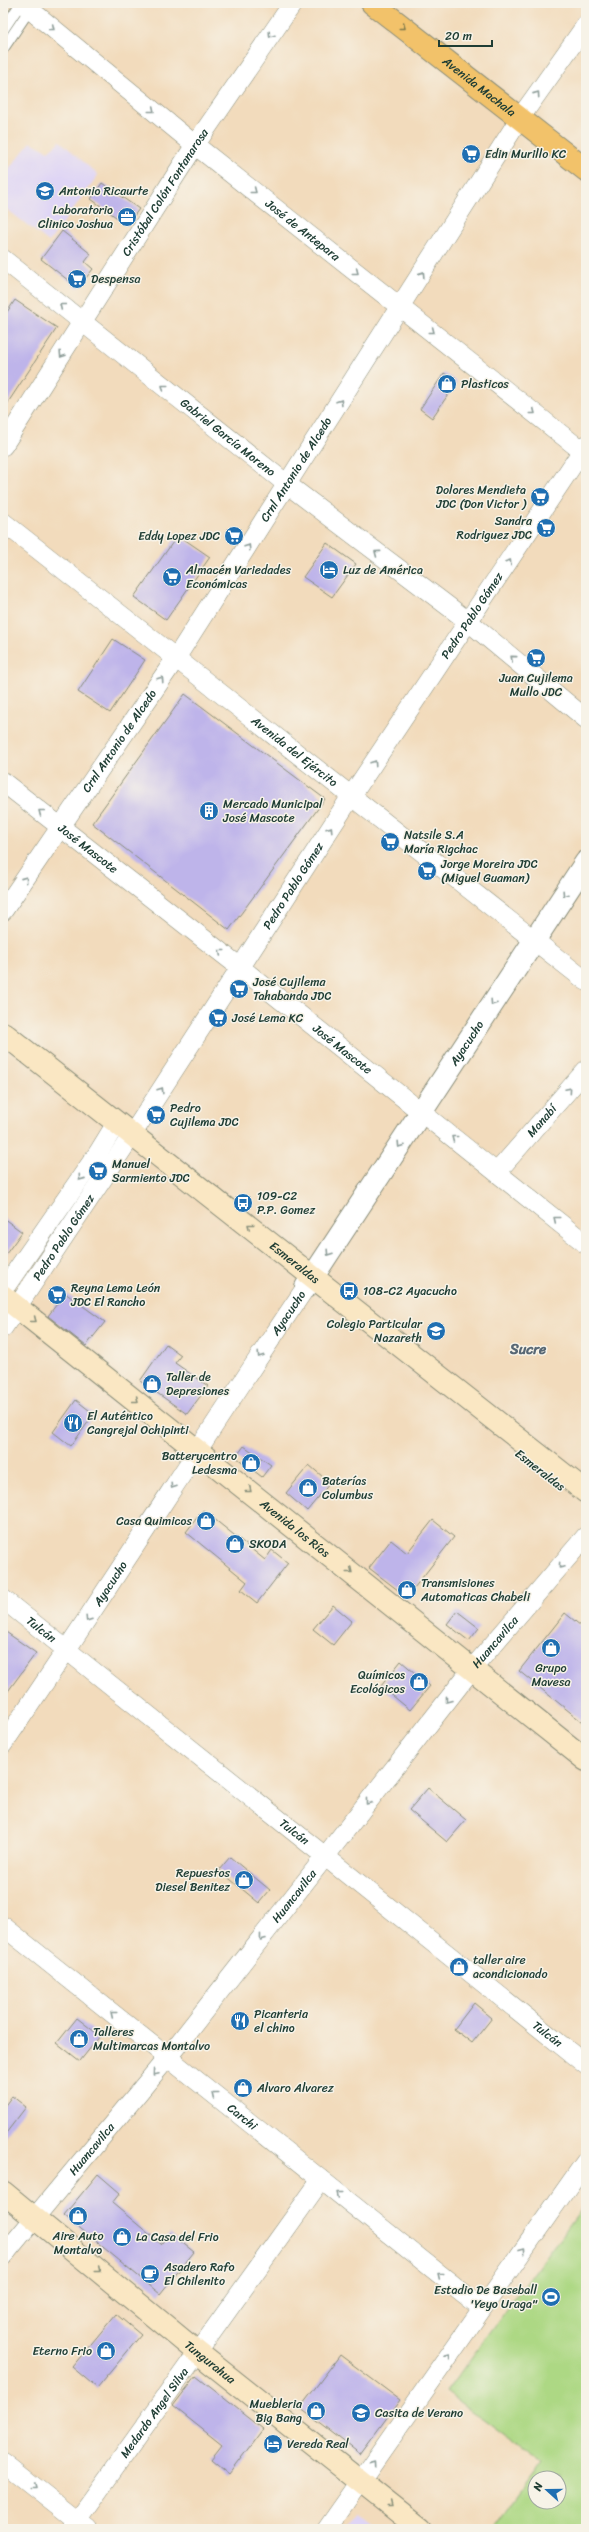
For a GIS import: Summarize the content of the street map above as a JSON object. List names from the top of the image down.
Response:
{
  "streets": {
    "main road": [
      "Avenida Machala",
      "Esmeraldas",
      "Avenida los Ríos",
      "Tungurahua"
    ],
    "street": [
      "Cristóbal Colón Fontanarosa",
      "José de Antepara",
      "Gabriel García Moreno",
      "Crnl Antonio de Alcedo",
      "Pedro Pablo Gómez",
      "Avenida del Ejército",
      "José Mascote",
      "Ayacucho",
      "Manabí",
      "Tulcán",
      "Huancavilca",
      "Carchi",
      "Medardo Angel Silva"
    ]
  },
  "crossings": [
    ["Avenida Machala", "Crnl Antonio de Alcedo"],
    ["Cristóbal Colón Fontanarosa", "José de Antepara"],
    ["Cristóbal Colón Fontanarosa", "Gabriel García Moreno"],
    ["José de Antepara", "Crnl Antonio de Alcedo"],
    ["José de Antepara", "Pedro Pablo Gómez"],
    ["Gabriel García Moreno", "Crnl Antonio de Alcedo"],
    ["Gabriel García Moreno", "Pedro Pablo Gómez"],
    ["Crnl Antonio de Alcedo", "Avenida del Ejército"],
    ["Crnl Antonio de Alcedo", "José Mascote"],
    ["Pedro Pablo Gómez", "Avenida del Ejército"],
    ["Pedro Pablo Gómez", "José Mascote"],
    ["Pedro Pablo Gómez", "Esmeraldas"],
    ["Pedro Pablo Gómez", "Avenida los Ríos"],
    ["Avenida del Ejército", "Ayacucho"],
    ["José Mascote", "Ayacucho"],
    ["José Mascote", "Manabí"],
    ["Ayacucho", "Esmeraldas"],
    ["Ayacucho", "Avenida los Ríos"],
    ["Ayacucho", "Tulcán"],
    ["Avenida los Ríos", "Huancavilca"],
    ["Tulcán", "Huancavilca"],
    ["Huancavilca", "Carchi"],
    ["Huancavilca", "Tungurahua"],
    ["Carchi", "Medardo Angel Silva"],
    ["Tungurahua", "Medardo Angel Silva"]
  ],
  "one_way": [
    "Avenida Machala",
    "Cristóbal Colón Fontanarosa",
    "José de Antepara",
    "Gabriel García Moreno",
    "Crnl Antonio de Alcedo",
    "Pedro Pablo Gómez",
    "José Mascote",
    "Ayacucho",
    "Manabí",
    "Avenida los Ríos",
    "Huancavilca",
    "Carchi",
    "Tungurahua"
  ],
  "districts": ["Sucre"],
  "places": {
    "supermarket": [
      "Edin Murillo KC",
      "Despensa",
      "Dolores Mendieta JDC (Don Victor )",
      "Sandra Rodriguez JDC",
      "Eddy Lopez JDC",
      "Almacén Variedades Económicas",
      "Juan Cujilema Mullo JDC",
      "Natsile S.A María Rigchac",
      "Jorge Moreira JDC (Miguel Guaman)",
      "José Cujilema Tahabanda JDC",
      "José Lema KC",
      "Pedro Cujilema JDC",
      "Manuel Sarmiento JDC",
      "Reyna Lema León JDC El Rancho"
    ],
    "school or university": ["Antonio Ricaurte", "Colegio Particular Nazareth", "Casita de Verano"],
    "office": ["Laboratorio Clinico Joshua"],
    "shop": [
      "Plasticos",
      "Taller de Depresiones",
      "Batterycentro Ledesma",
      "Baterías Columbus",
      "Casa Quimicos",
      "SKODA",
      "Transmisiones Automaticas Chabeli",
      "Grupo Mavesa",
      "Químicos Ecológicos",
      "Repuestos Diesel Benitez",
      "taller aire acondicionado",
      "Talleres Multimarcas Montalvo",
      "Alvaro Alvarez",
      "Aire Auto Montalvo",
      "La Casa del Frio",
      "Eterno Frio",
      "Muebleria Big Bang"
    ],
    "hotel": ["Luz de América", "Vereda Real"],
    "building": ["Mercado Municipal José Mascote"],
    "bus stop": ["109-C2 P.P. Gomez", "108-C2 Ayacucho"],
    "restaurant": ["El Auténtico Cangrejal Ochipinti", "Picanteria el chino"],
    "cafe": ["Asadero Rafo El Chilenito"],
    "sports": ["Estadio De Baseball 'Yeyo Uraga\""]
  },
  "scale_bar": "20 m",
  "north": "left"
}
